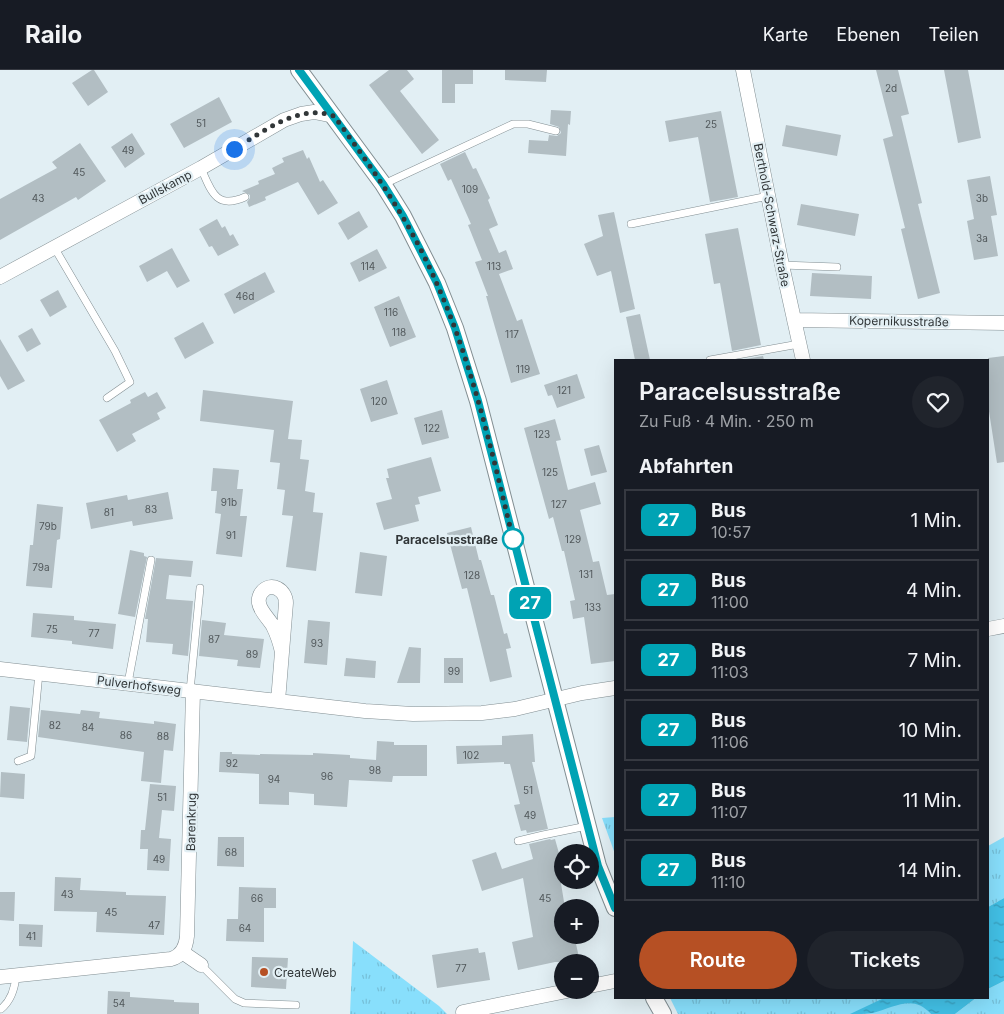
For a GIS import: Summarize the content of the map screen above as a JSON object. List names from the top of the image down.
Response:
{
  "streets": {
    "street": [
      "Bullskamp",
      "Berthold-Schwarz-Straße",
      "Kopernikusstraße",
      "Pulverhofsweg",
      "Barenkrug"
    ]
  },
  "crossings": [
    ["Berthold-Schwarz-Straße", "Kopernikusstraße"],
    ["Pulverhofsweg", "Barenkrug"]
  ],
  "places": ["Paracelsusstraße", "CreateWeb"],
  "lines": ["bus line 27"],
  "house_numbers": [
    "2d",
    "51",
    "25",
    "49",
    "45",
    "109",
    "43",
    "3b",
    "3a",
    "114",
    "113",
    "46d",
    "116",
    "118",
    "117",
    "119",
    "121",
    "120",
    "122",
    "123",
    "125",
    "91b",
    "127",
    "83",
    "81",
    "79b",
    "91",
    "129",
    "79a",
    "131",
    "128",
    "133",
    "75",
    "77",
    "87",
    "93",
    "89",
    "99",
    "82",
    "84",
    "86",
    "88",
    "102",
    "92",
    "98",
    "96",
    "94",
    "51",
    "51",
    "49",
    "68",
    "49",
    "43",
    "66",
    "45",
    "45",
    "47",
    "64",
    "41",
    "77",
    "54"
  ],
  "page": {
    "header": "Railo",
    "nav": ["Karte", "Ebenen", "Teilen"],
    "on_map": "27",
    "heading": [
      ["Paracelsusstraße", "Zu Fuß · 4 Min. · 250 m"],
      "Abfahrten"
    ],
    "list": [
      {
        "mark": "27",
        "name": "Bus",
        "note": "10:57",
        "value": "1 Min."
      },
      {
        "mark": "27",
        "name": "Bus",
        "note": "11:00",
        "value": "4 Min."
      },
      {
        "mark": "27",
        "name": "Bus",
        "note": "11:03",
        "value": "7 Min."
      },
      {
        "mark": "27",
        "name": "Bus",
        "note": "11:06",
        "value": "10 Min."
      },
      {
        "mark": "27",
        "name": "Bus",
        "note": "11:07",
        "value": "11 Min."
      },
      {
        "mark": "27",
        "name": "Bus",
        "note": "11:10",
        "value": "14 Min."
      }
    ],
    "map_buttons": ["+", "−"],
    "buttons": ["Route", "Tickets"]
  }
}
